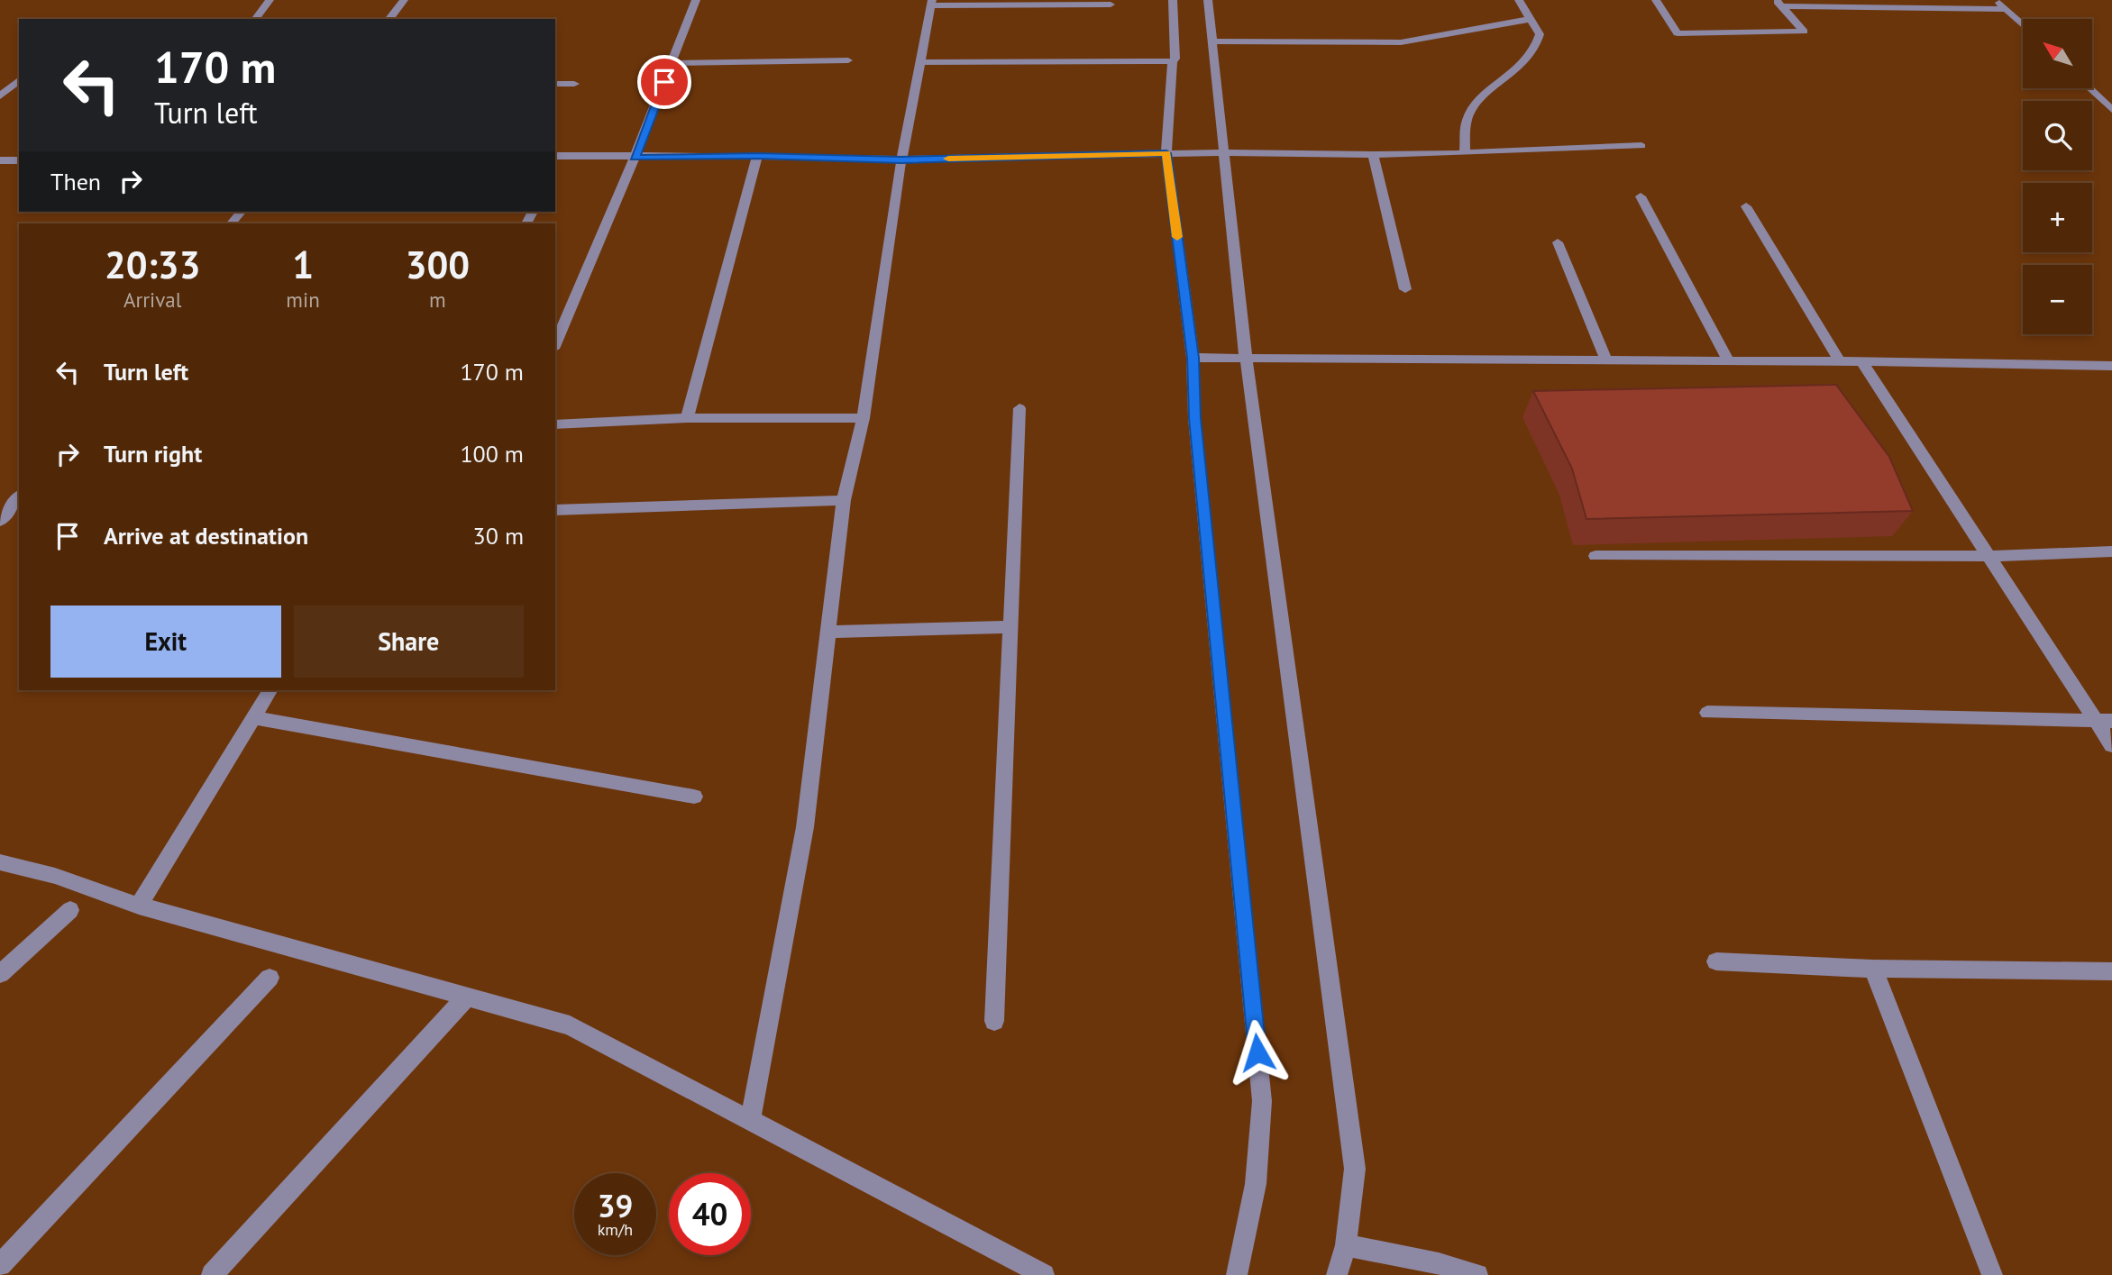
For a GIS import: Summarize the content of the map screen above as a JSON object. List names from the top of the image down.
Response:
{
  "north": "top left",
  "page": {
    "map_buttons": ["+", "−"],
    "turn": ["170 m", "Turn left"],
    "then": "Then",
    "eta": [
      "20:33",
      "Arrival",
      "1",
      "min",
      "300",
      "m"
    ],
    "list": [
      {
        "name": "Turn left",
        "value": "170 m"
      },
      {
        "name": "Turn right",
        "value": "100 m"
      },
      {
        "name": "Arrive at destination",
        "value": "30 m"
      }
    ],
    "buttons": ["Exit", "Share"],
    "speed": "39 km/h",
    "limit": "40"
  }
}
